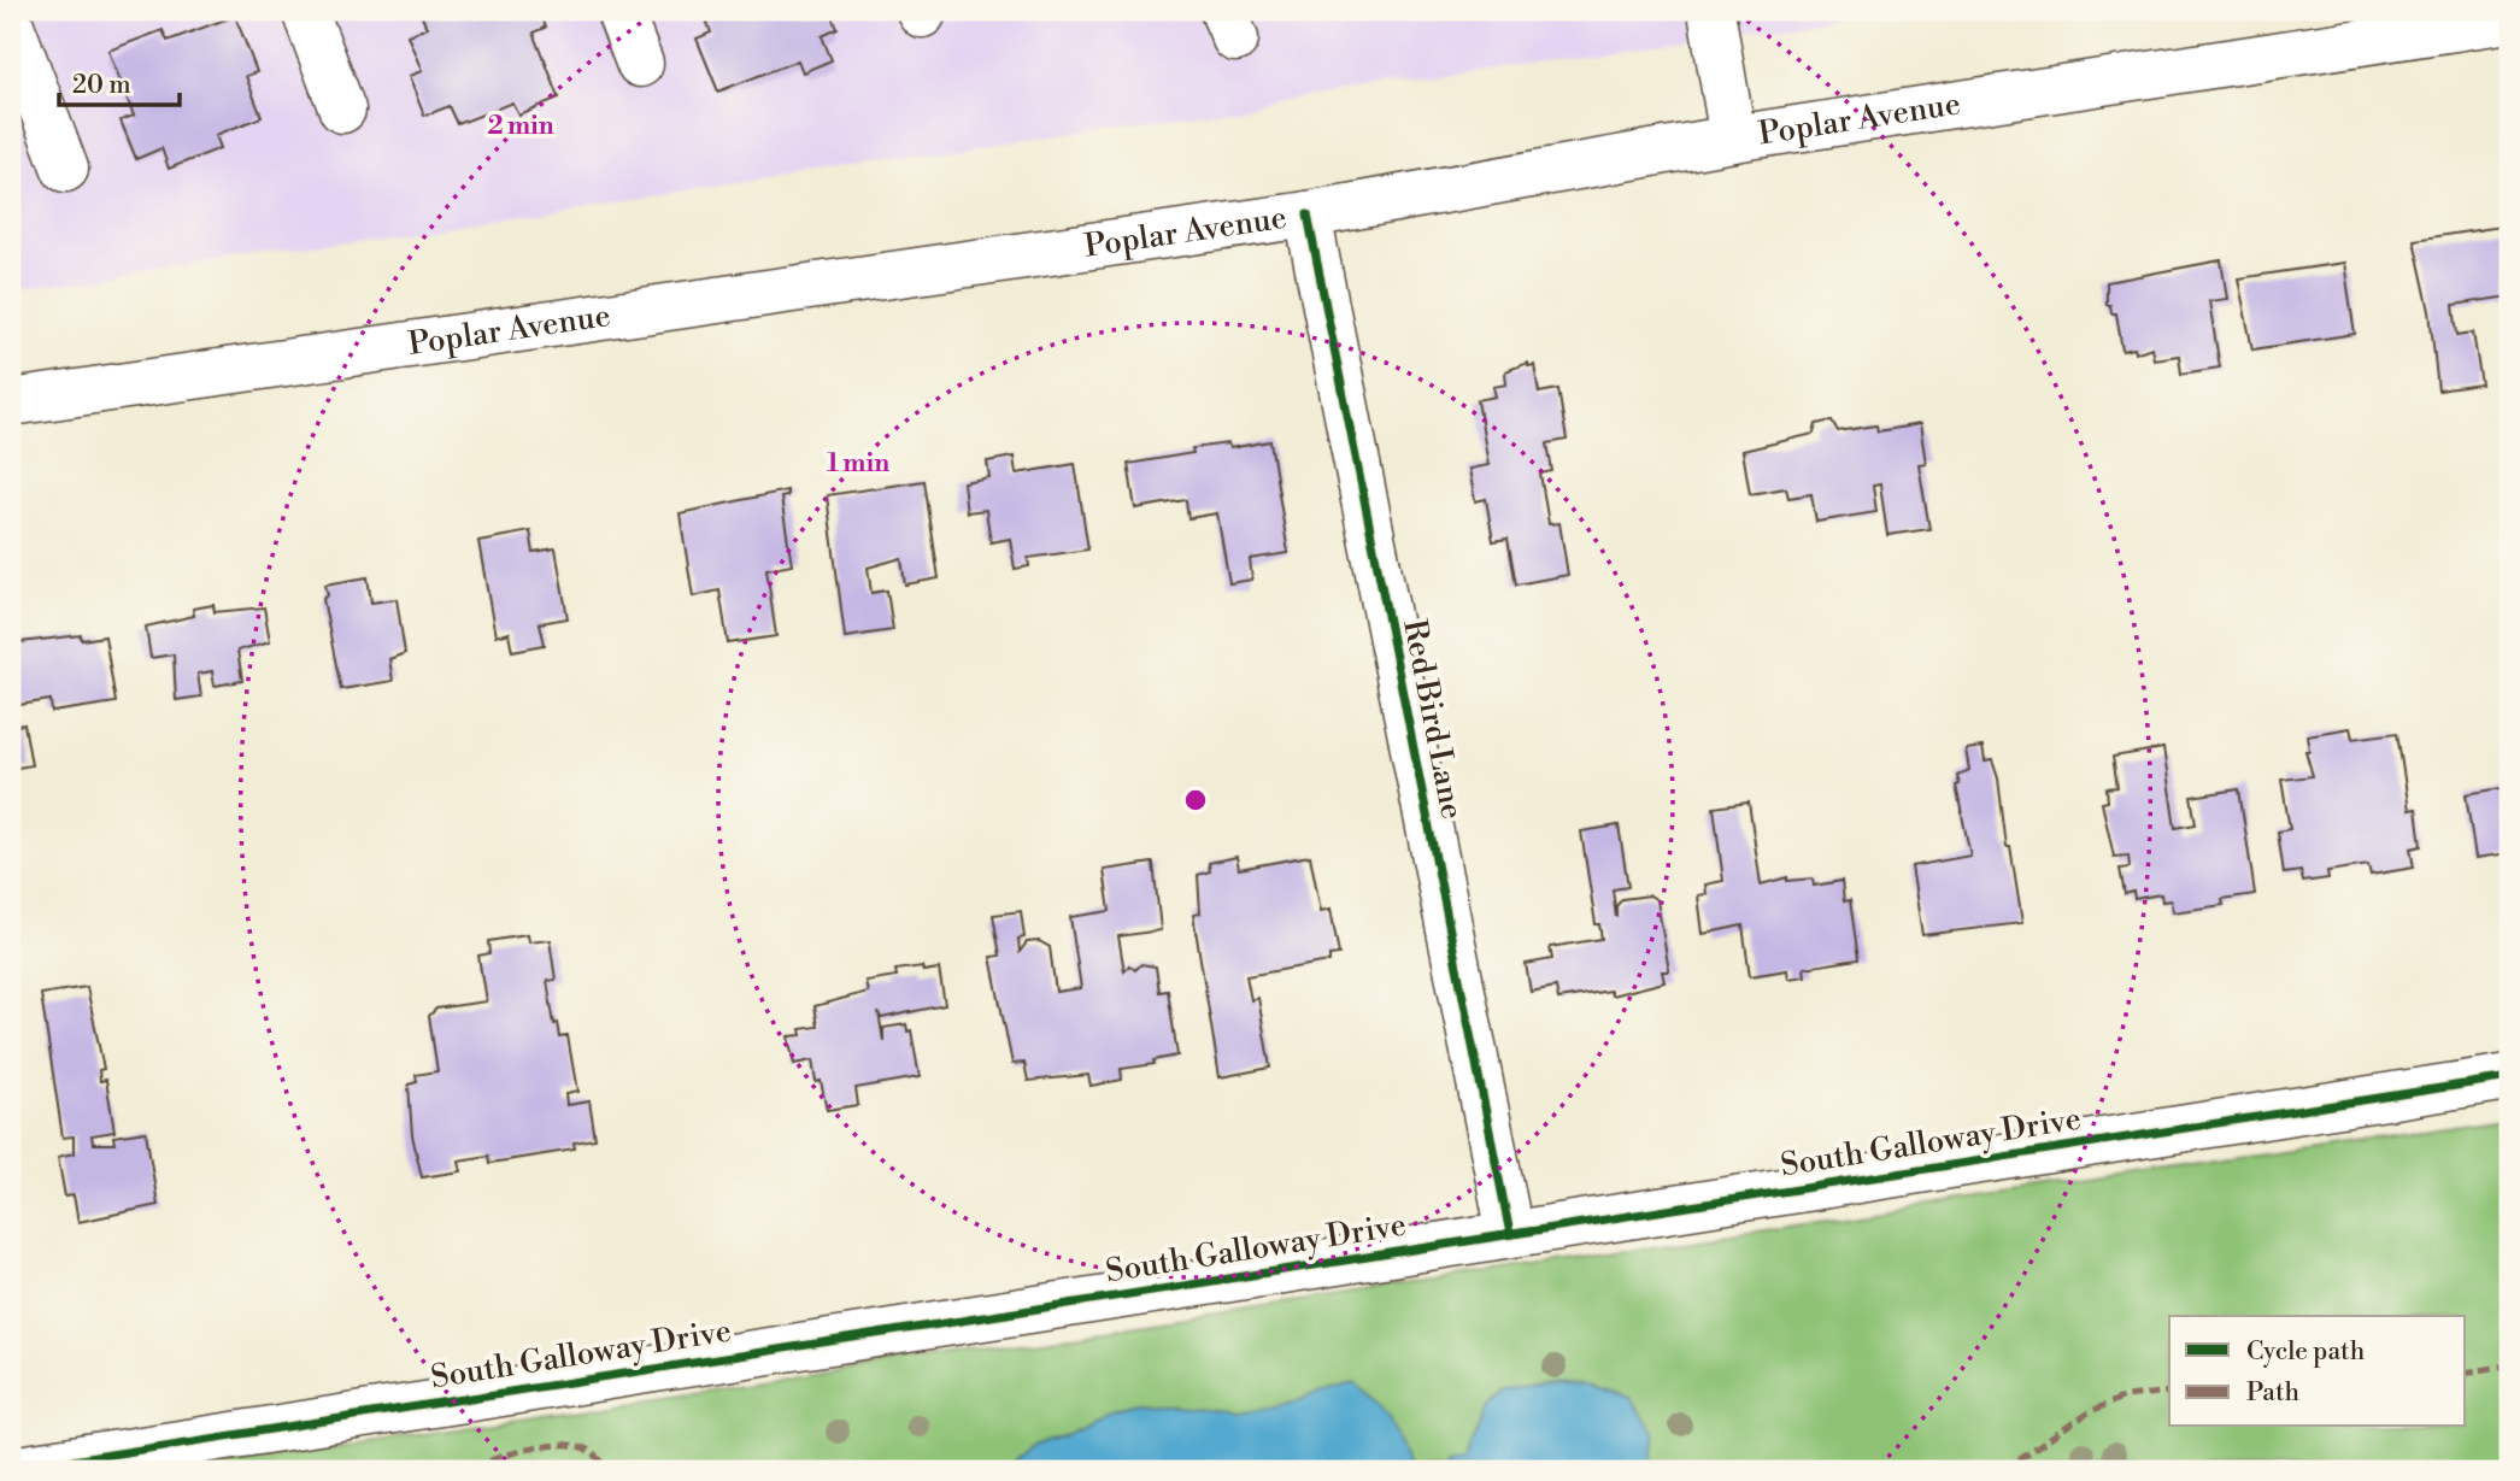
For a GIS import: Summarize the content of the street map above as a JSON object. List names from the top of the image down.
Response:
{
  "streets": {
    "street": ["Poplar Avenue", "Red Bird Lane", "South Galloway Drive"]
  },
  "crossings": [
    ["Poplar Avenue", "Red Bird Lane"],
    ["Red Bird Lane", "South Galloway Drive"]
  ],
  "legend": ["Cycle path", "Path"],
  "scale_bar": "20 m",
  "rings": ["2 min", "1 min"]
}
